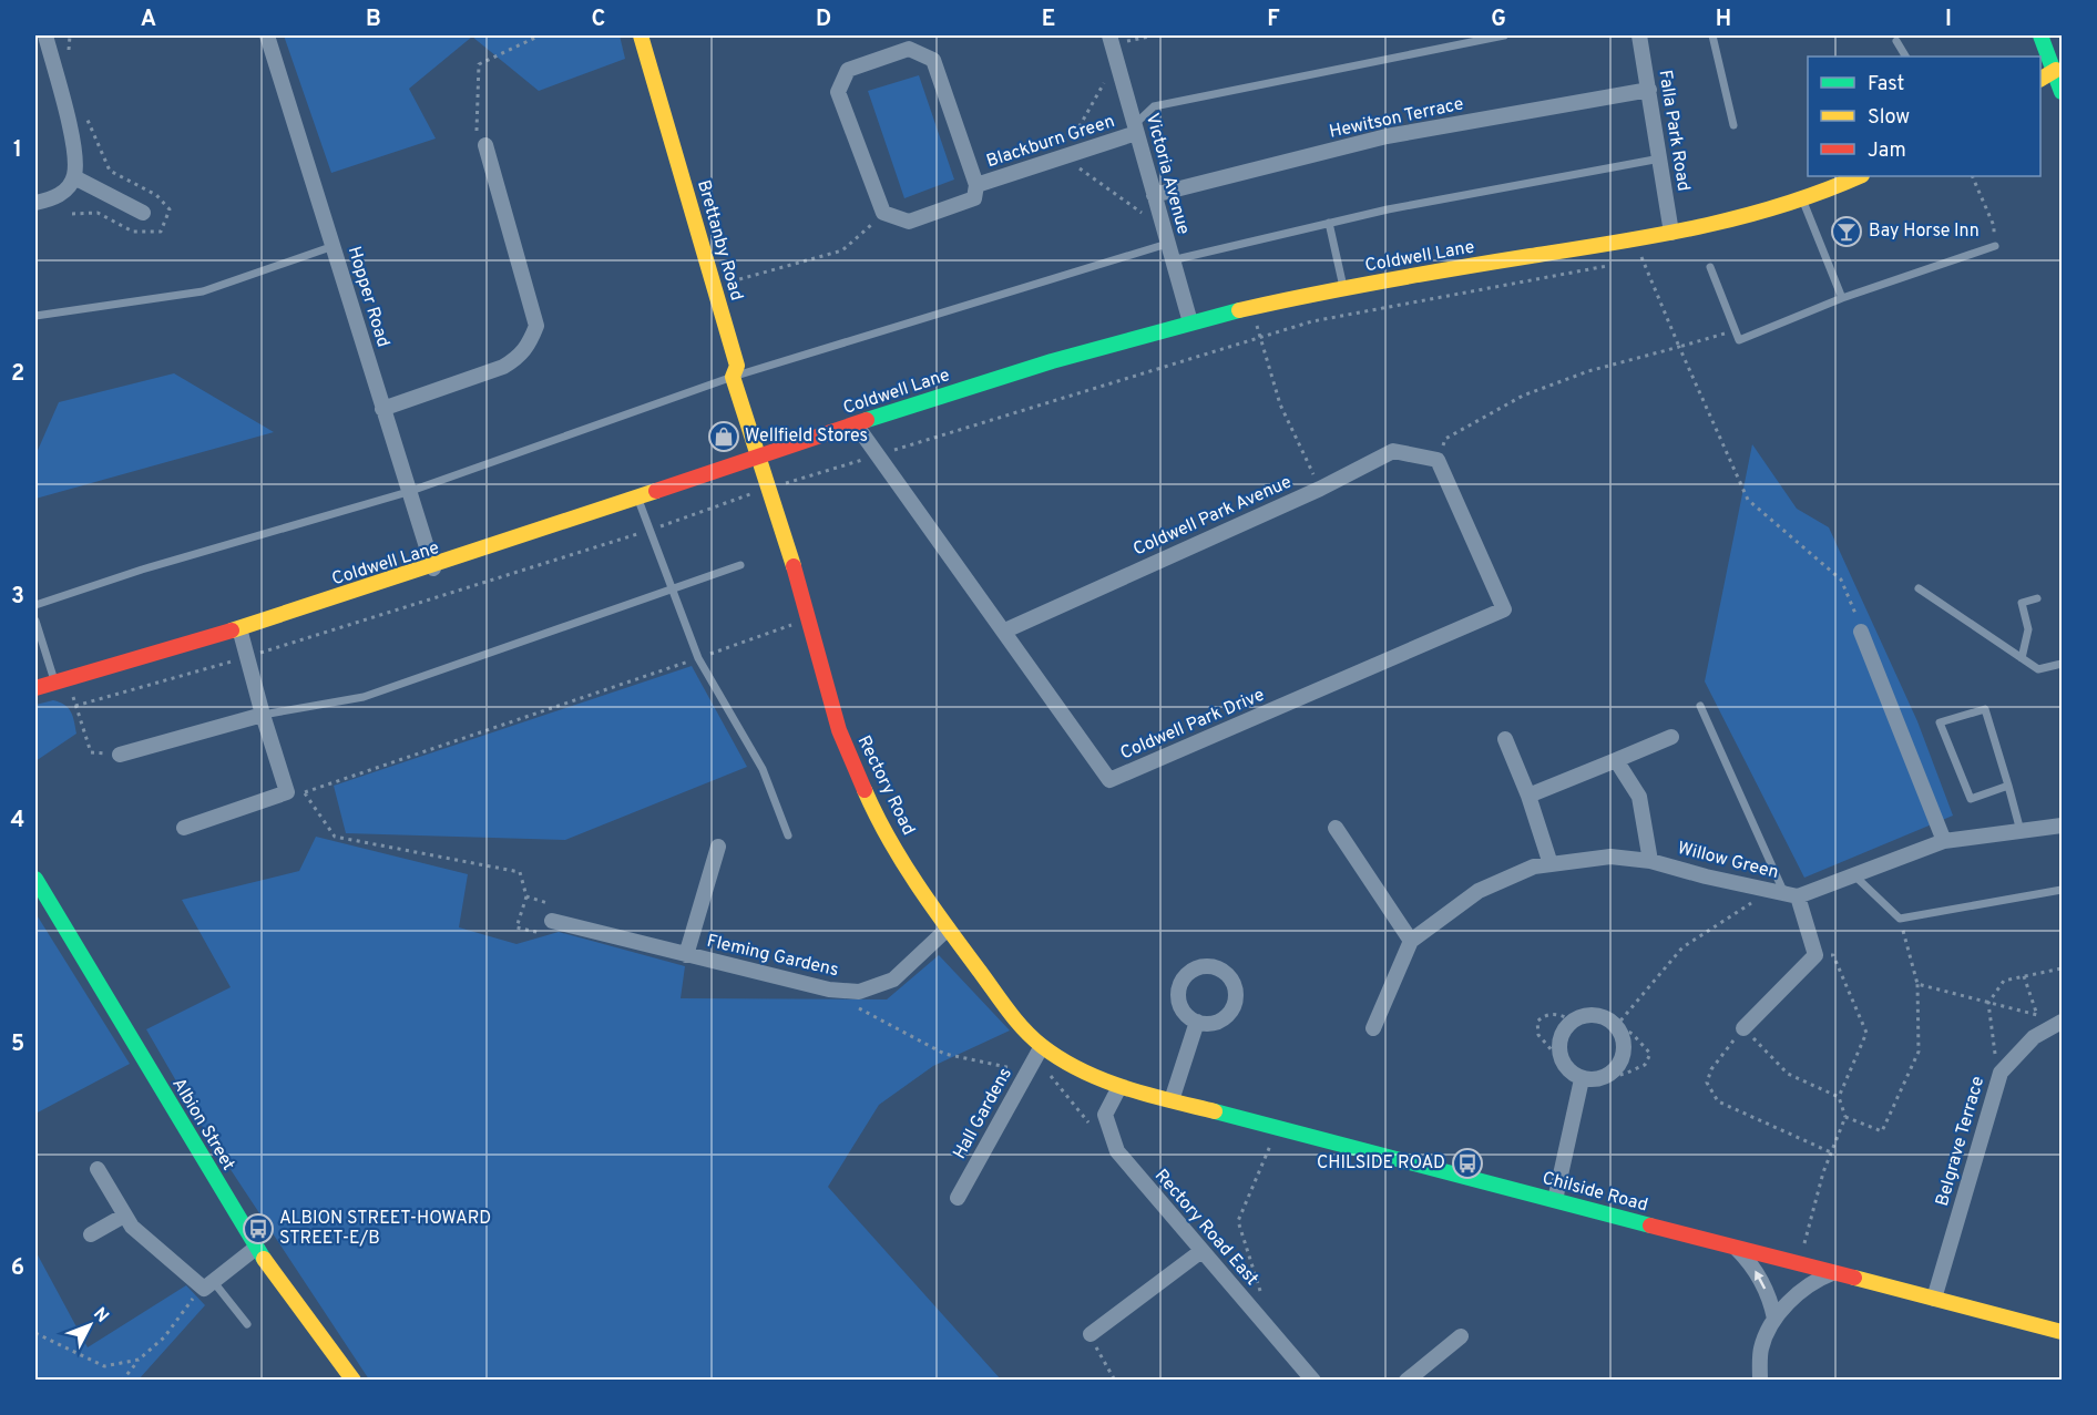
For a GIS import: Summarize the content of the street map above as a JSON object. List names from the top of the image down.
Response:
{
  "streets": {
    "street": [
      "Hewitson Terrace",
      "Falla Park Road",
      "Blackburn Green",
      "Victoria Avenue",
      "Brettanby Road",
      "Coldwell Lane",
      "Hopper Road",
      "Coldwell Park Avenue",
      "Coldwell Park Drive",
      "Rectory Road",
      "Willow Green",
      "Fleming Gardens",
      "Hall Gardens",
      "Albion Street",
      "Belgrave Terrace",
      "Chilside Road",
      "Rectory Road East"
    ]
  },
  "crossings": [
    ["Hewitson Terrace", "Falla Park Road"],
    ["Hewitson Terrace", "Victoria Avenue"],
    ["Falla Park Road", "Coldwell Lane"],
    ["Blackburn Green", "Victoria Avenue"],
    ["Victoria Avenue", "Coldwell Lane"],
    ["Brettanby Road", "Coldwell Lane"],
    ["Brettanby Road", "Rectory Road"],
    ["Coldwell Lane", "Hopper Road"],
    ["Coldwell Lane", "Coldwell Park Drive"],
    ["Coldwell Lane", "Rectory Road"],
    ["Coldwell Park Avenue", "Coldwell Park Drive"],
    ["Rectory Road", "Fleming Gardens"],
    ["Rectory Road", "Hall Gardens"],
    ["Rectory Road", "Chilside Road"],
    ["Rectory Road", "Rectory Road East"],
    ["Belgrave Terrace", "Chilside Road"],
    ["Chilside Road", "Rectory Road East"]
  ],
  "places": {
    "bar": ["Bay Horse Inn"],
    "shop": ["Wellfield Stores"],
    "bus stop": ["CHILSIDE ROAD", "ALBION STREET-HOWARD STREET-E/B"]
  },
  "legend": ["Fast", "Slow", "Jam"],
  "north": "top right",
  "grid": {
    "columns": [
      "A",
      "B",
      "C",
      "D",
      "E",
      "F",
      "G",
      "H",
      "I"
    ],
    "rows": [
      "1",
      "2",
      "3",
      "4",
      "5",
      "6"
    ]
  }
}
